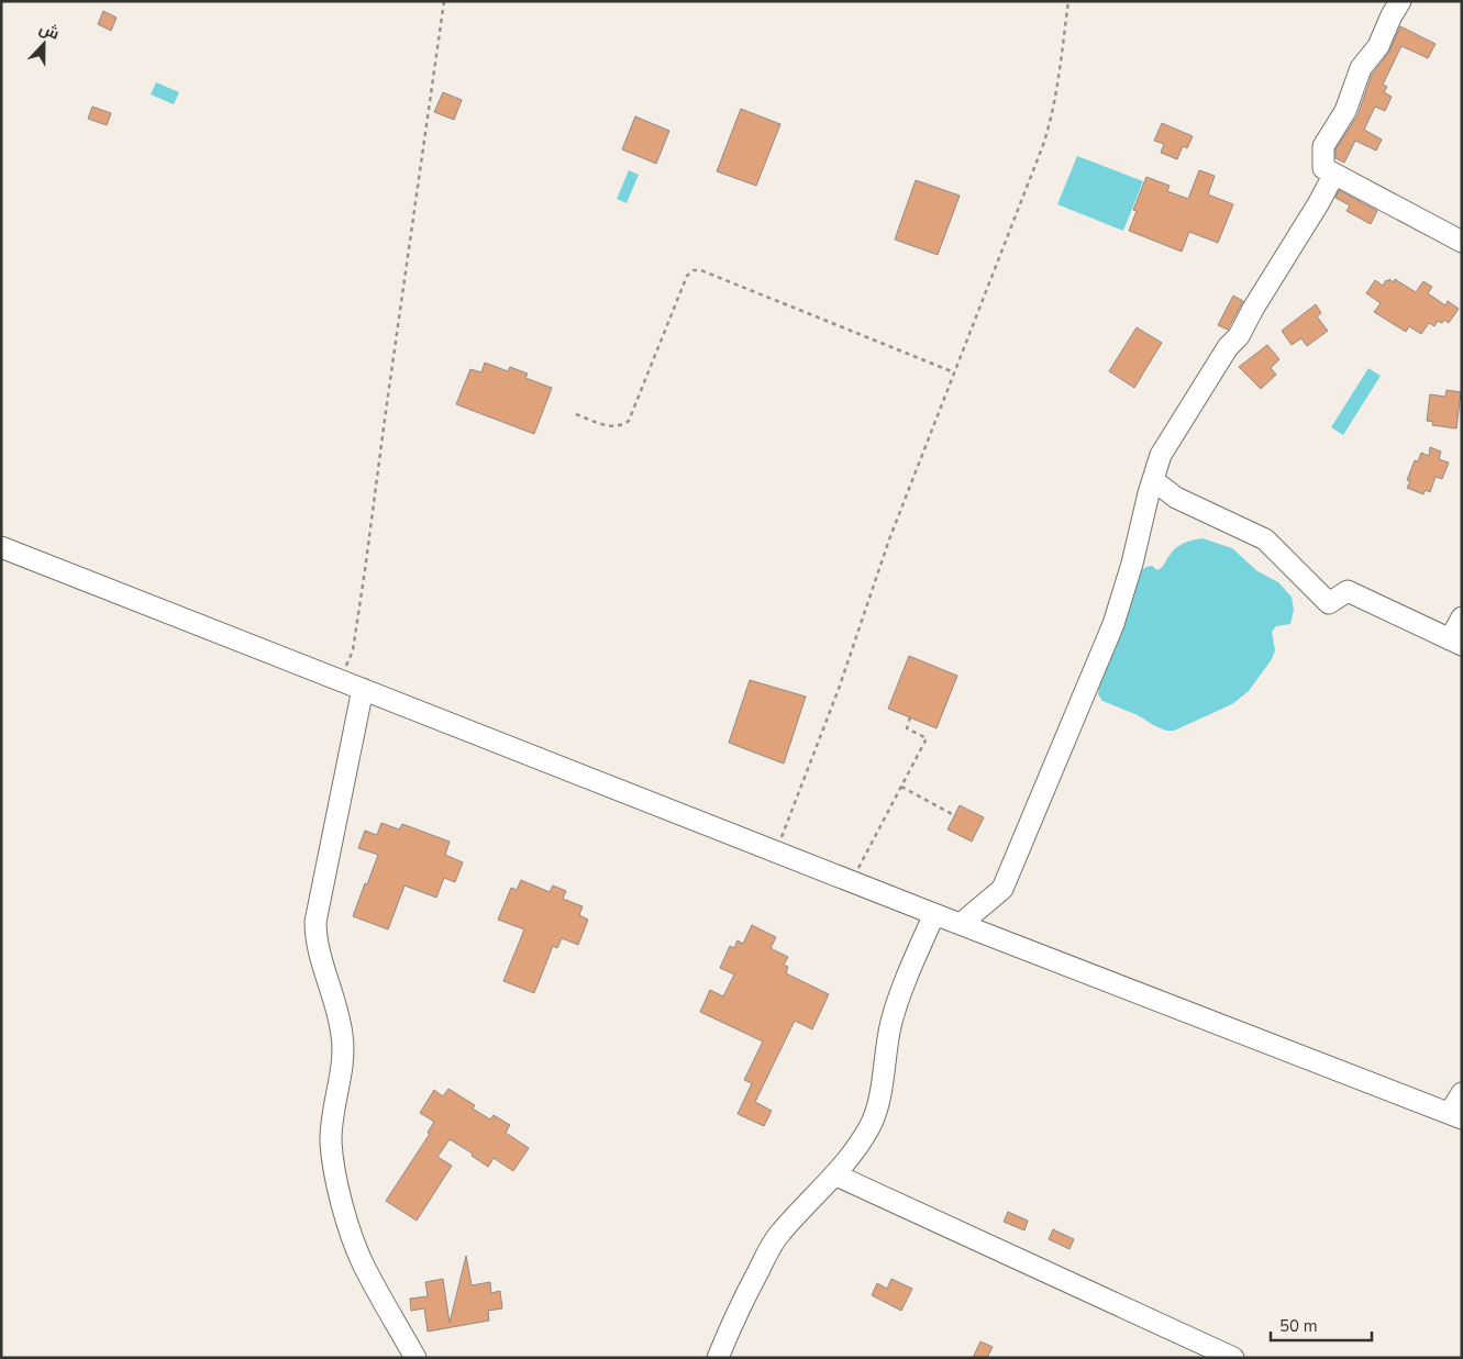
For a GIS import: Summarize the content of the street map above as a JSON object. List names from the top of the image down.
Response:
{
  "scale_bar": "50 m",
  "north": "top"
}
